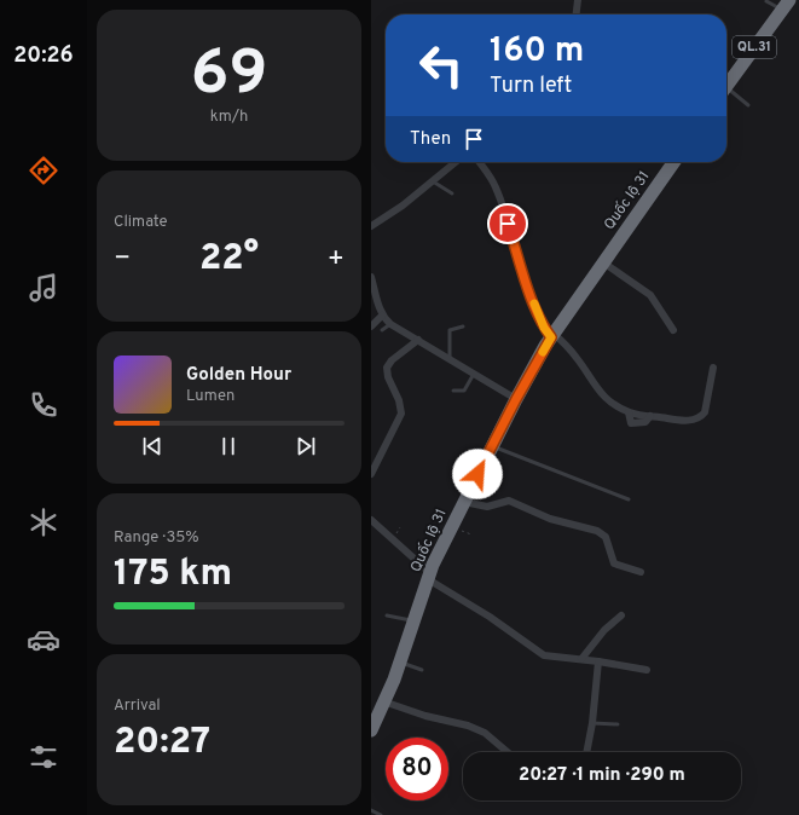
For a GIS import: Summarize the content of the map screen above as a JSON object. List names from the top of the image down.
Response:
{
  "streets": {
    "highway": ["QL.31", "Quốc lộ 31"]
  },
  "page": {
    "tabs": "20:26",
    "tile": [
      ["69", "km/h"],
      "Climate",
      ["Range · 35%", "175 km"],
      ["Arrival", "20:27"]
    ],
    "turn": ["160 m", "Turn left"],
    "then": "Then",
    "heat": ["−", "22°", "+"],
    "song": ["Golden Hour", "Lumen"],
    "limit": "80",
    "trip": "20:27 · 1 min · 290 m"
  }
}
